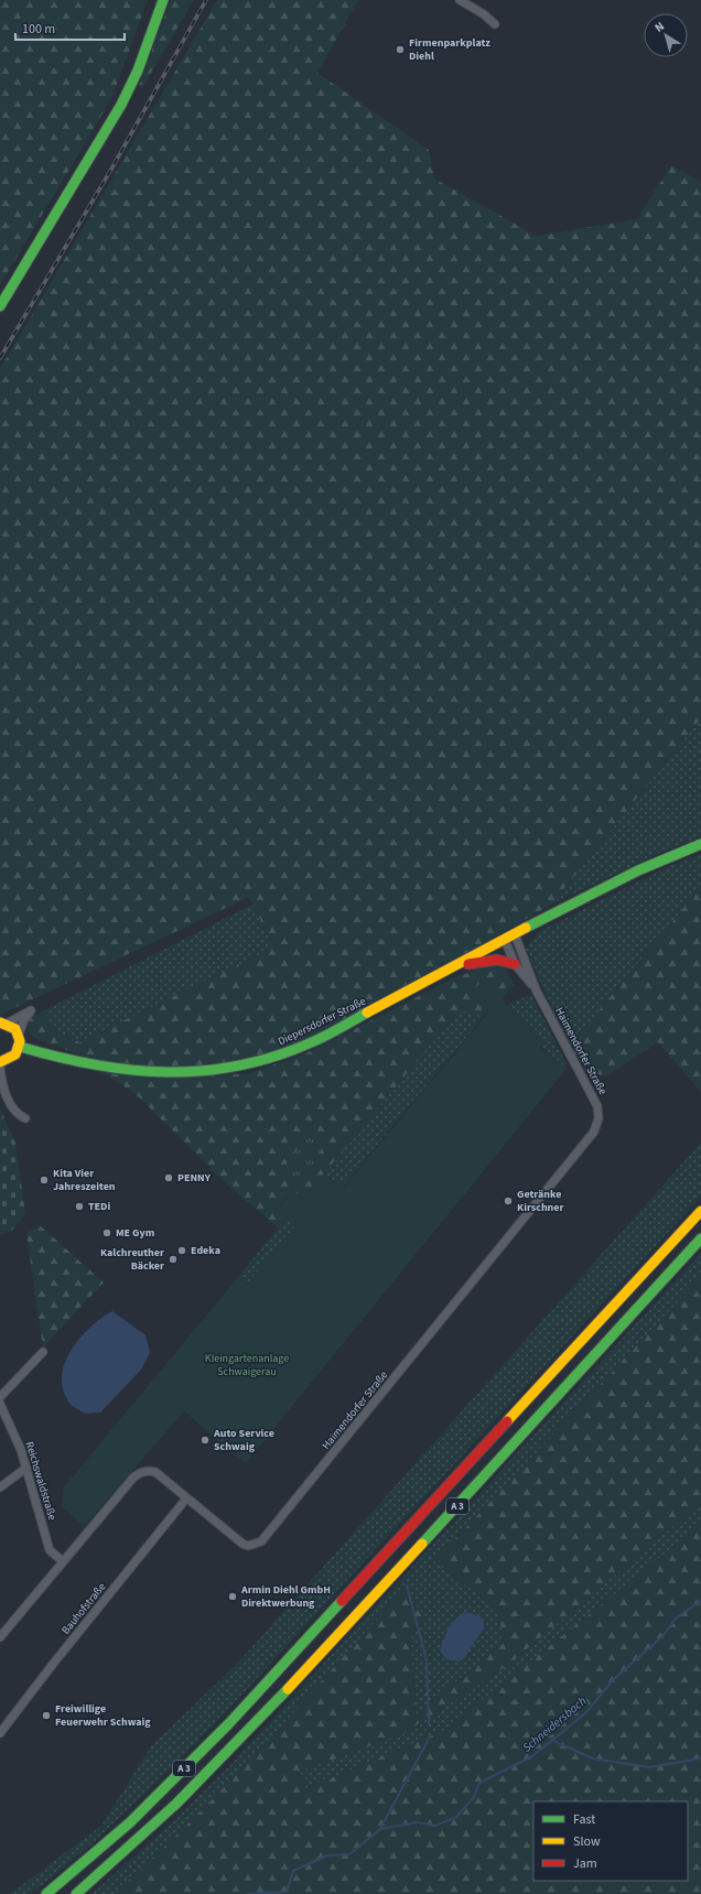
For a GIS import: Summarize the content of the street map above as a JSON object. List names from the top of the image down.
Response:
{
  "streets": {
    "main road": ["Diepersdorfer Straße", "A 3"],
    "street": ["Haimendorfer Straße", "Reichswaldstraße", "Bauhofstraße"]
  },
  "crossings": [
    ["Diepersdorfer Straße", "Haimendorfer Straße"],
    ["Haimendorfer Straße", "Reichswaldstraße"],
    ["Haimendorfer Straße", "Bauhofstraße"]
  ],
  "water": ["Schneidersbach"],
  "parks": ["Kleingartenanlage Schwaigerau"],
  "places": [
    "Firmenparkplatz Diehl",
    "PENNY",
    "Kita Vier Jahreszeiten",
    "Getränke Kirschner",
    "TEDi",
    "ME Gym",
    "Edeka",
    "Kalchreuther Bäcker",
    "Auto Service Schwaig",
    "Armin Diehl GmbH Direktwerbung",
    "Freiwillige Feuerwehr Schwaig"
  ],
  "legend": ["Fast", "Slow", "Jam"],
  "scale_bar": "100 m",
  "north": "top left"
}
